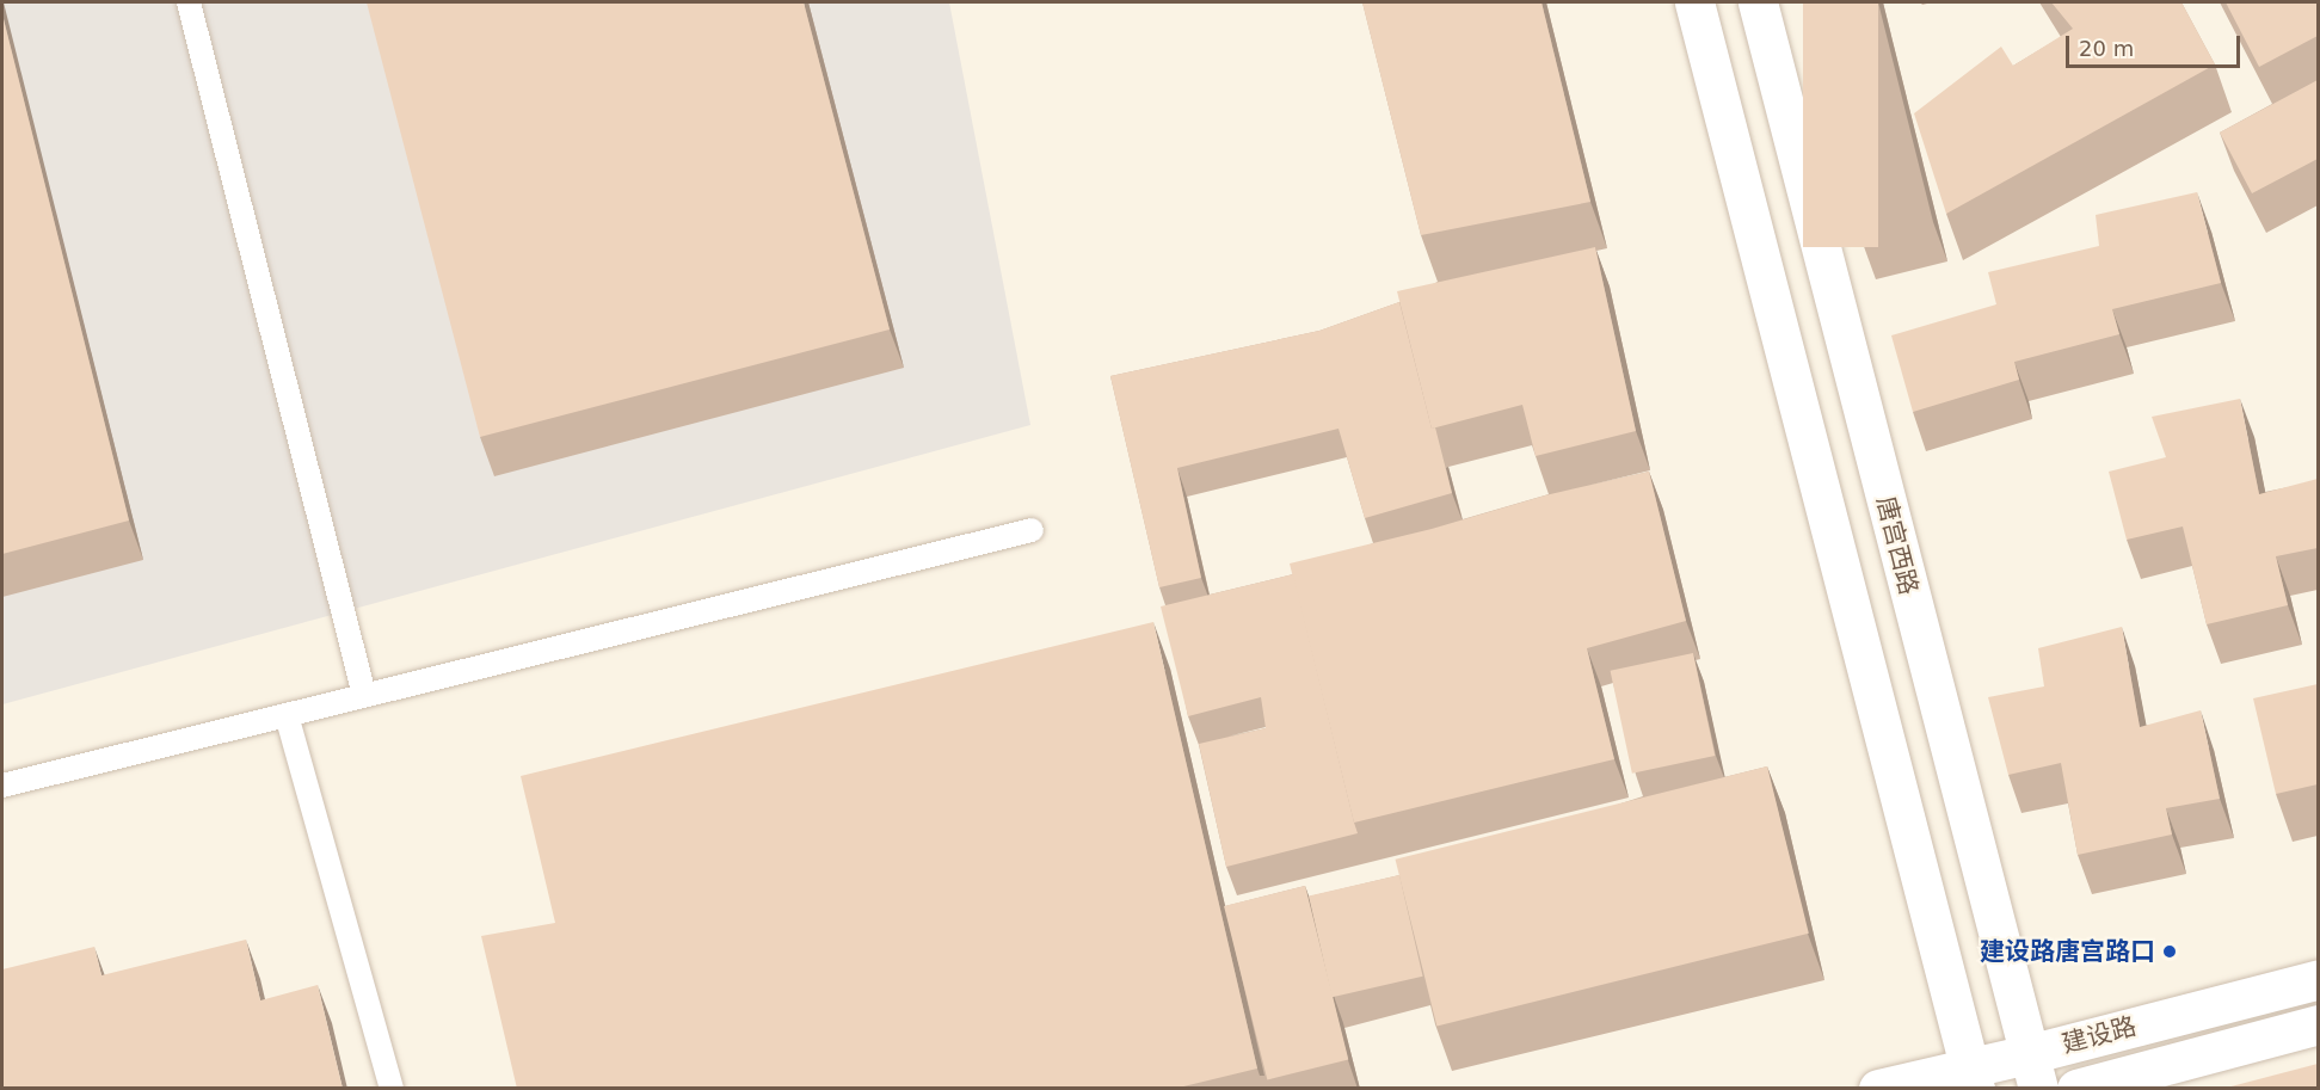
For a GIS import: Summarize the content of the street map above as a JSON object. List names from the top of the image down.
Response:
{
  "streets": {
    "street": ["唐宫西路", "建设路"]
  },
  "crossings": [
    ["唐宫西路", "建设路"]
  ],
  "places": ["建设路唐宫路口"],
  "scale_bar": "20 m"
}
